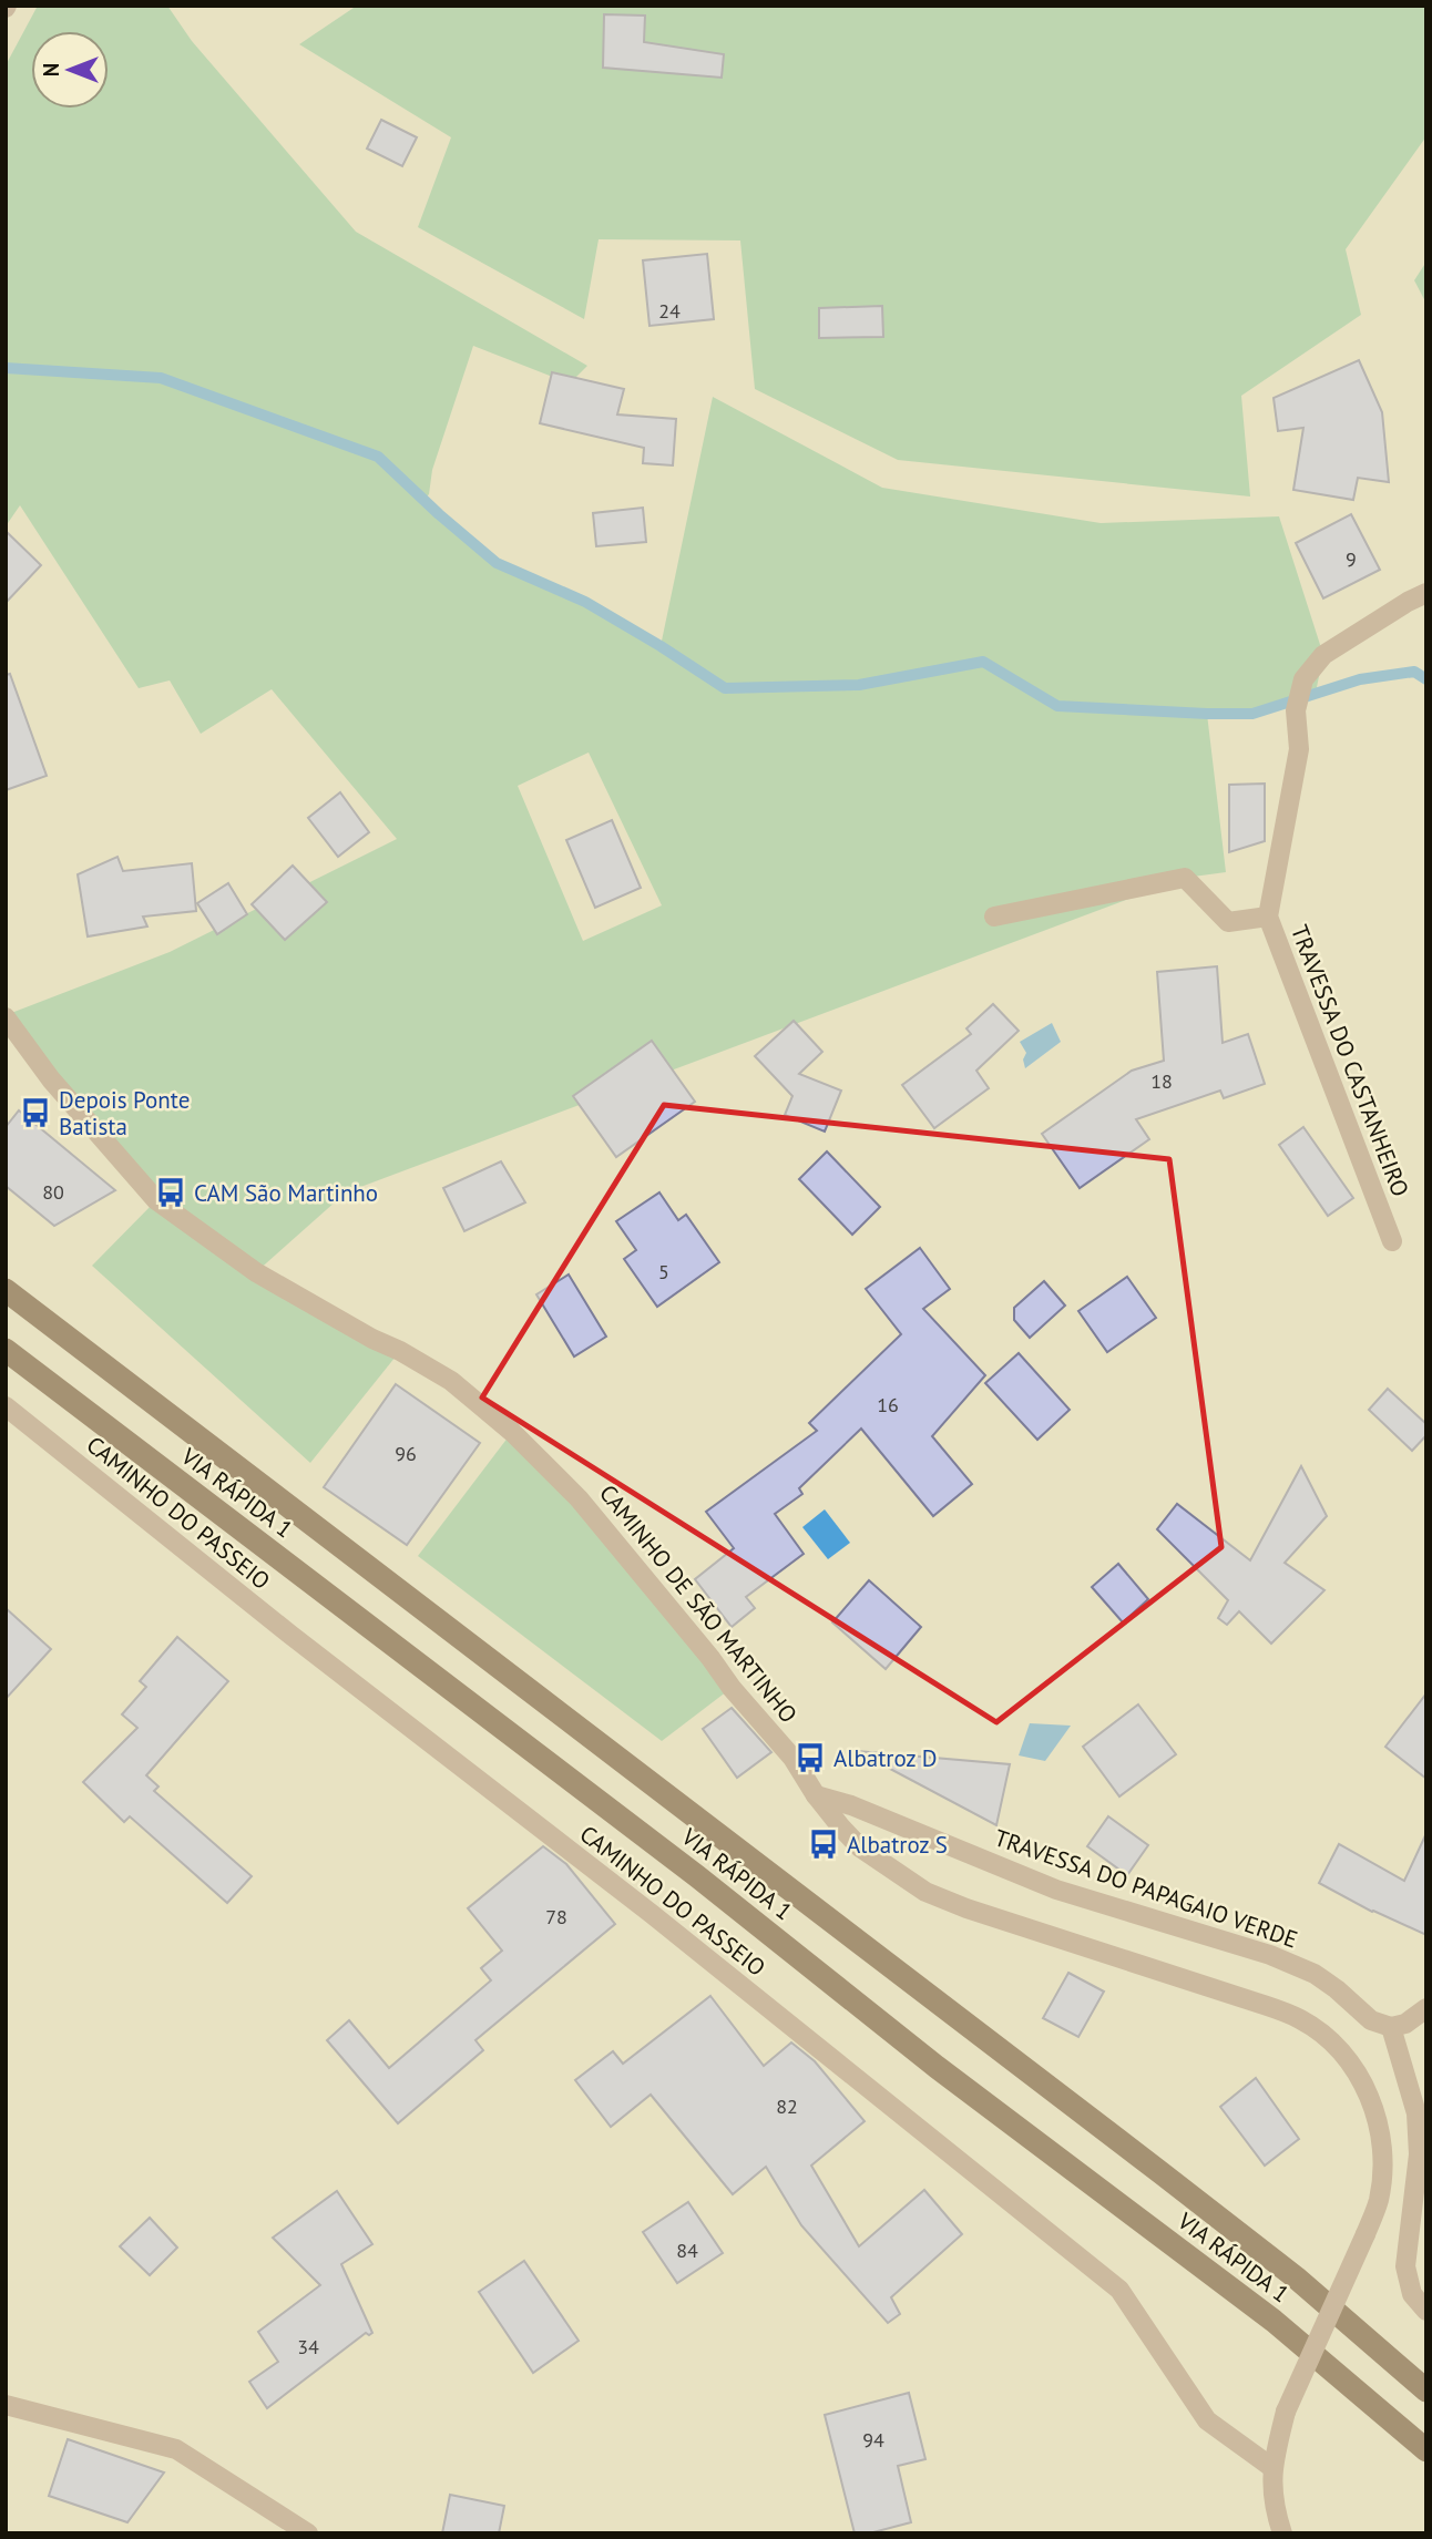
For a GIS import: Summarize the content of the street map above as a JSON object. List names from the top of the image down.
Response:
{
  "streets": {
    "highway": ["VIA RÁPIDA 1"],
    "street": [
      "TRAVESSA DO CASTANHEIRO",
      "CAMINHO DO PASSEIO",
      "CAMINHO DE SÃO MARTINHO",
      "TRAVESSA DO PAPAGAIO VERDE"
    ]
  },
  "crossings": [
    ["CAMINHO DO PASSEIO", "CAMINHO DE SÃO MARTINHO"],
    ["CAMINHO DE SÃO MARTINHO", "TRAVESSA DO PAPAGAIO VERDE"]
  ],
  "places": {
    "bus stop": [
      "Depois Ponte Batista",
      "CAM São Martinho",
      "Albatroz D",
      "Albatroz S"
    ]
  },
  "house_numbers": [
    "24",
    "9",
    "18",
    "80",
    "5",
    "16",
    "96",
    "78",
    "82",
    "84",
    "34",
    "94"
  ],
  "north": "left"
}
